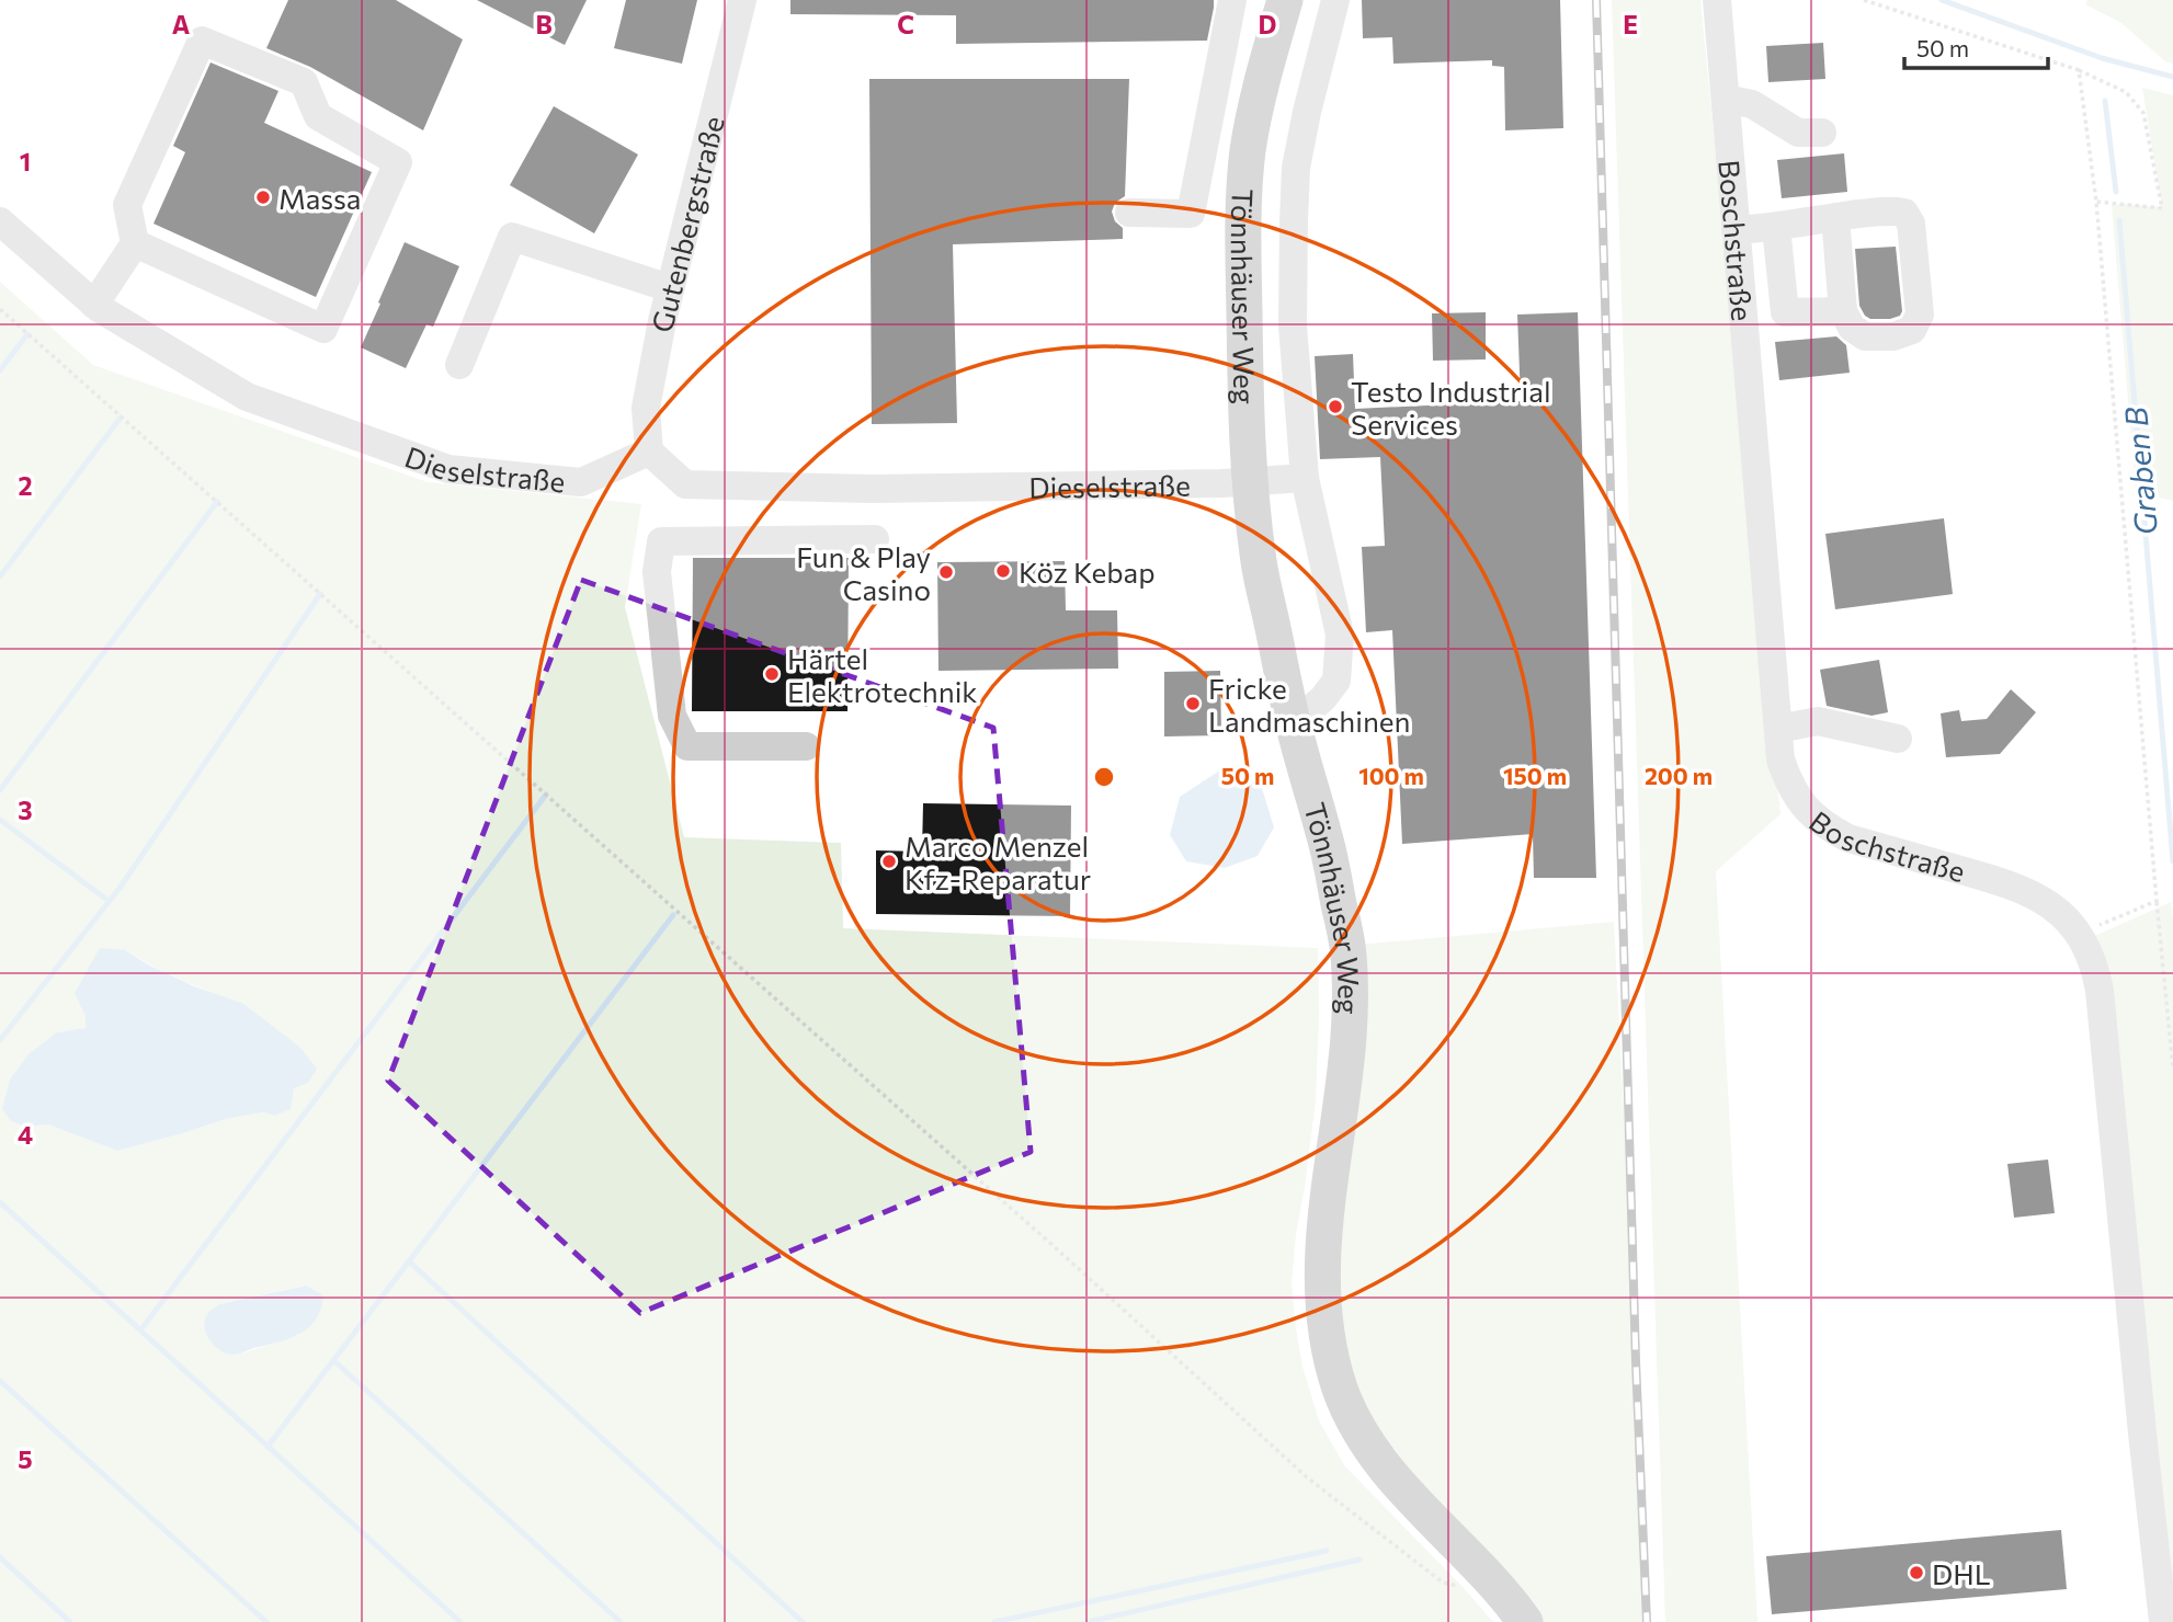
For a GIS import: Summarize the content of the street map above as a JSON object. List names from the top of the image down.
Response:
{
  "streets": {
    "main road": ["Tönnhäuser Weg"],
    "street": ["Gutenbergstraße", "Boschstraße", "Dieselstraße"]
  },
  "crossings": [
    ["Gutenbergstraße", "Dieselstraße"],
    ["Tönnhäuser Weg", "Dieselstraße"]
  ],
  "water": ["Graben B"],
  "places": [
    "Massa",
    "Testo Industrial Services",
    "Köz Kebap",
    "Fun & Play Casino",
    "Härtel Elektrotechnik",
    "Fricke Landmaschinen",
    "Marco Menzel Kfz-Reparatur",
    "DHL"
  ],
  "scale_bar": "50 m",
  "grid": {
    "columns": [
      "A",
      "B",
      "C",
      "D",
      "E"
    ],
    "rows": [
      "1",
      "2",
      "3",
      "4",
      "5"
    ]
  },
  "rings": [
    "50 m",
    "100 m",
    "150 m",
    "200 m"
  ]
}
